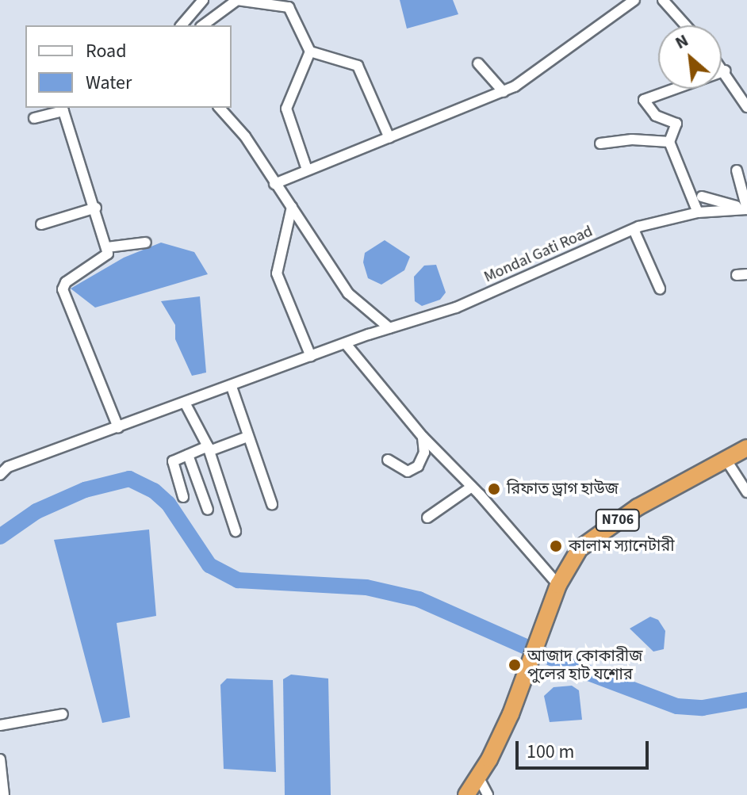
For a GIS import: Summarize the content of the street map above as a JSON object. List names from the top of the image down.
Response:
{
  "streets": {
    "highway": ["N706"],
    "street": ["Mondal Gati Road"]
  },
  "places": ["রিফাত ড্রাগ হাউজ", "কালাম স্যানেটারী", "আজাদ কোকারীজ পুলের হাট যশোর"],
  "legend": ["Road", "Water"],
  "scale_bar": "100 m",
  "north": "top left"
}
